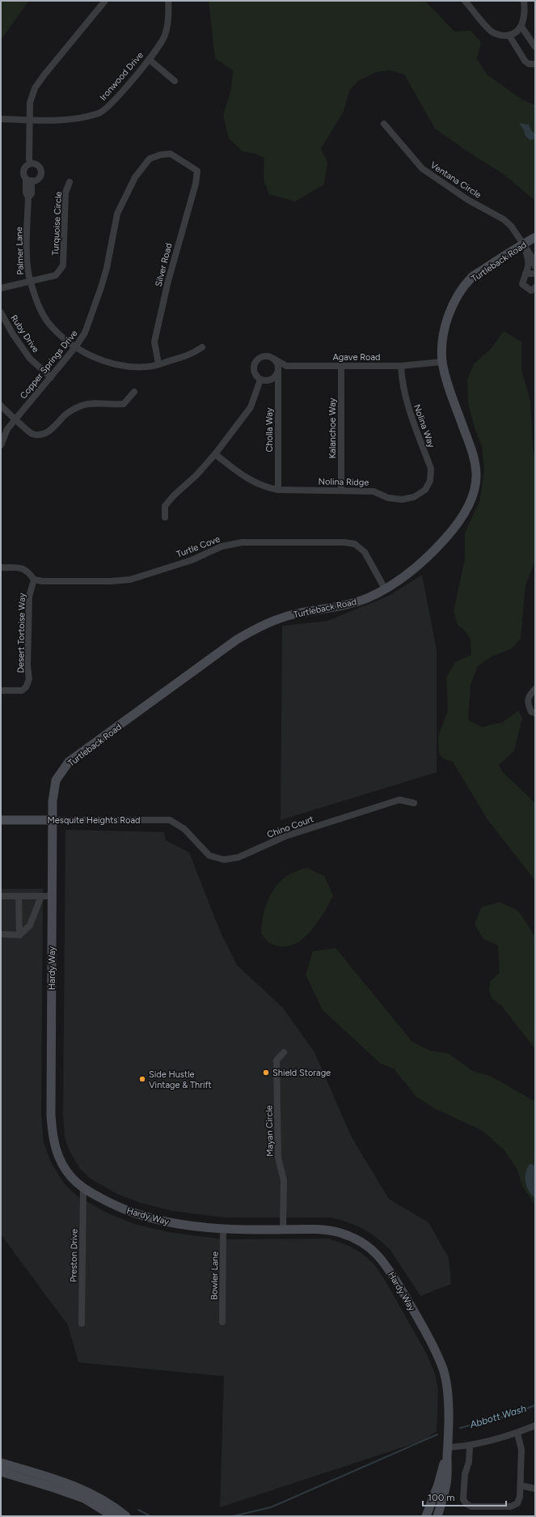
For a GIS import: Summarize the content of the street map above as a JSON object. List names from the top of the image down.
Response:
{
  "streets": {
    "main road": ["Turtleback Road", "Mesquite Heights Road", "Hardy Way"],
    "street": [
      "Ironwood Drive",
      "Ventana Circle",
      "Turquoise Circle",
      "Palmer Lane",
      "Silver Road",
      "Ruby Drive",
      "Agave Road",
      "Copper Springs Drive",
      "Nolina Way",
      "Kalanchoe Way",
      "Cholla Way",
      "Nolina Ridge",
      "Turtle Cove",
      "Desert Tortoise Way",
      "Chino Court",
      "Mayan Circle",
      "Preston Drive",
      "Bowler Lane"
    ]
  },
  "crossings": [
    ["Ventana Circle", "Turtleback Road"],
    ["Turquoise Circle", "Palmer Lane"],
    ["Palmer Lane", "Silver Road"],
    ["Palmer Lane", "Copper Springs Drive"],
    ["Turtleback Road", "Agave Road"],
    ["Turtleback Road", "Turtle Cove"],
    ["Turtleback Road", "Mesquite Heights Road"],
    ["Turtleback Road", "Hardy Way"],
    ["Silver Road", "Copper Springs Drive"],
    ["Ruby Drive", "Copper Springs Drive"],
    ["Agave Road", "Nolina Way"],
    ["Agave Road", "Kalanchoe Way"],
    ["Agave Road", "Cholla Way"],
    ["Nolina Way", "Nolina Ridge"],
    ["Kalanchoe Way", "Nolina Ridge"],
    ["Cholla Way", "Nolina Ridge"],
    ["Turtle Cove", "Desert Tortoise Way"],
    ["Mesquite Heights Road", "Chino Court"],
    ["Mesquite Heights Road", "Hardy Way"],
    ["Hardy Way", "Mayan Circle"],
    ["Hardy Way", "Preston Drive"],
    ["Hardy Way", "Bowler Lane"]
  ],
  "water": ["Abbott Wash"],
  "places": ["Shield Storage", "Side Hustle Vintage & Thrift"],
  "scale_bar": "100 m"
}
